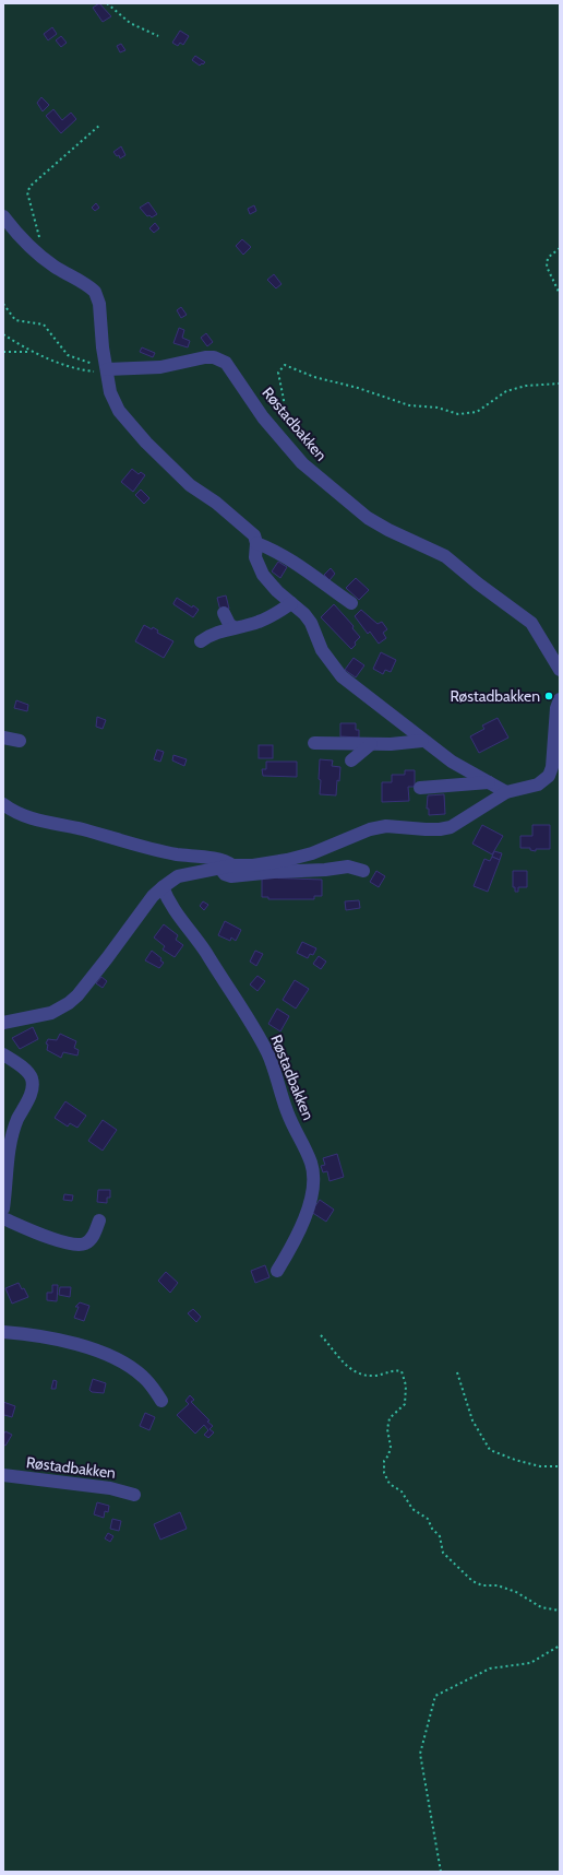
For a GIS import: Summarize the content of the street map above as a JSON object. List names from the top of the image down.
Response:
{
  "streets": {
    "street": ["Røstadbakken"]
  },
  "places": ["Røstadbakken"]
}
